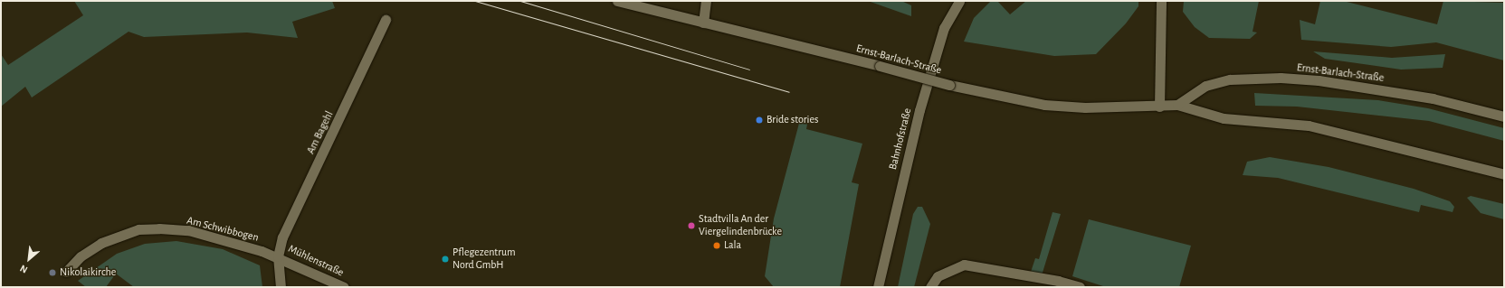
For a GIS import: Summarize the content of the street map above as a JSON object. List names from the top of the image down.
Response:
{
  "streets": {
    "main road": [
      "Ernst-Barlach-Straße",
      "Am Bagehl",
      "Bahnhofstraße",
      "Am Schwibbogen",
      "Mühlenstraße"
    ]
  },
  "crossings": [
    ["Am Bagehl", "Am Schwibbogen"],
    ["Am Bagehl", "Mühlenstraße"],
    ["Am Schwibbogen", "Mühlenstraße"]
  ],
  "places": [
    "Bride stories",
    "Stadtvilla An der Viergelindenbrücke",
    "Lala",
    "Pflegezentrum Nord GmbH",
    "Nikolaikirche"
  ],
  "north": "bottom left"
}
